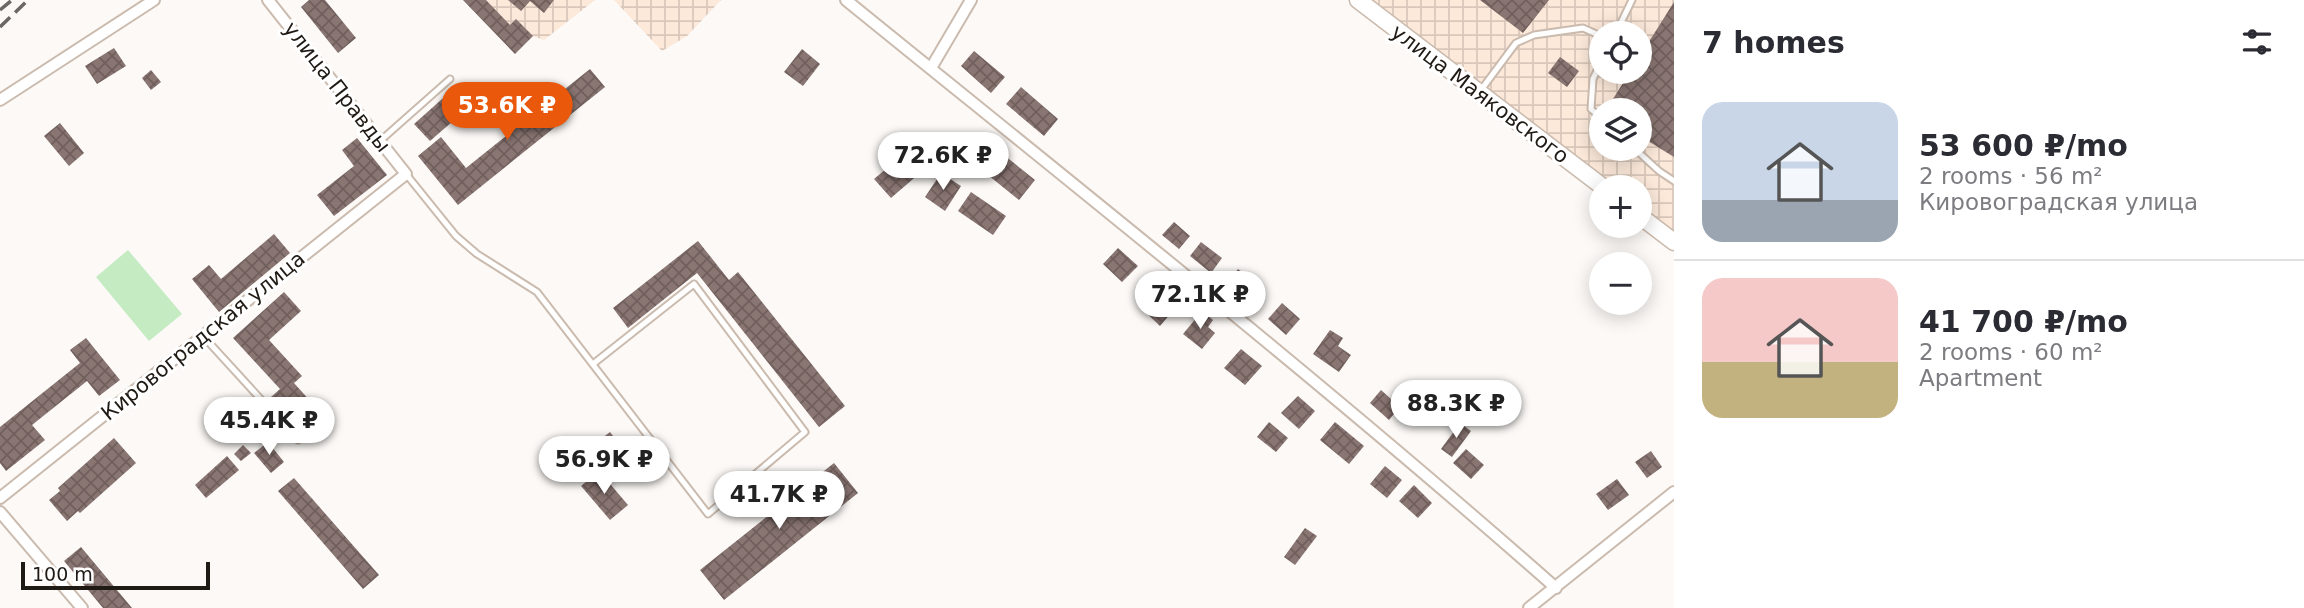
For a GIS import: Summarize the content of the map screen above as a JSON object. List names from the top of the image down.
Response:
{
  "streets": {
    "street": ["улица Правды", "улица Маяковского", "Кировоградская улица"]
  },
  "crossings": [
    ["улица Правды", "Кировоградская улица"]
  ],
  "scale_bar": "100 m",
  "page": {
    "heading": "7 homes",
    "map_buttons": ["+", "−"],
    "price": [
      "53.6K ₽",
      "72.6K ₽",
      "72.1K ₽",
      "88.3K ₽",
      "45.4K ₽",
      "56.9K ₽",
      "41.7K ₽"
    ],
    "list": [
      {
        "name": "53 600 ₽/mo",
        "note": "2 rooms · 56 m² · Кировоградская улица"
      },
      {
        "name": "41 700 ₽/mo",
        "note": "2 rooms · 60 m² · Apartment"
      }
    ],
    "scale": "100 m"
  }
}
